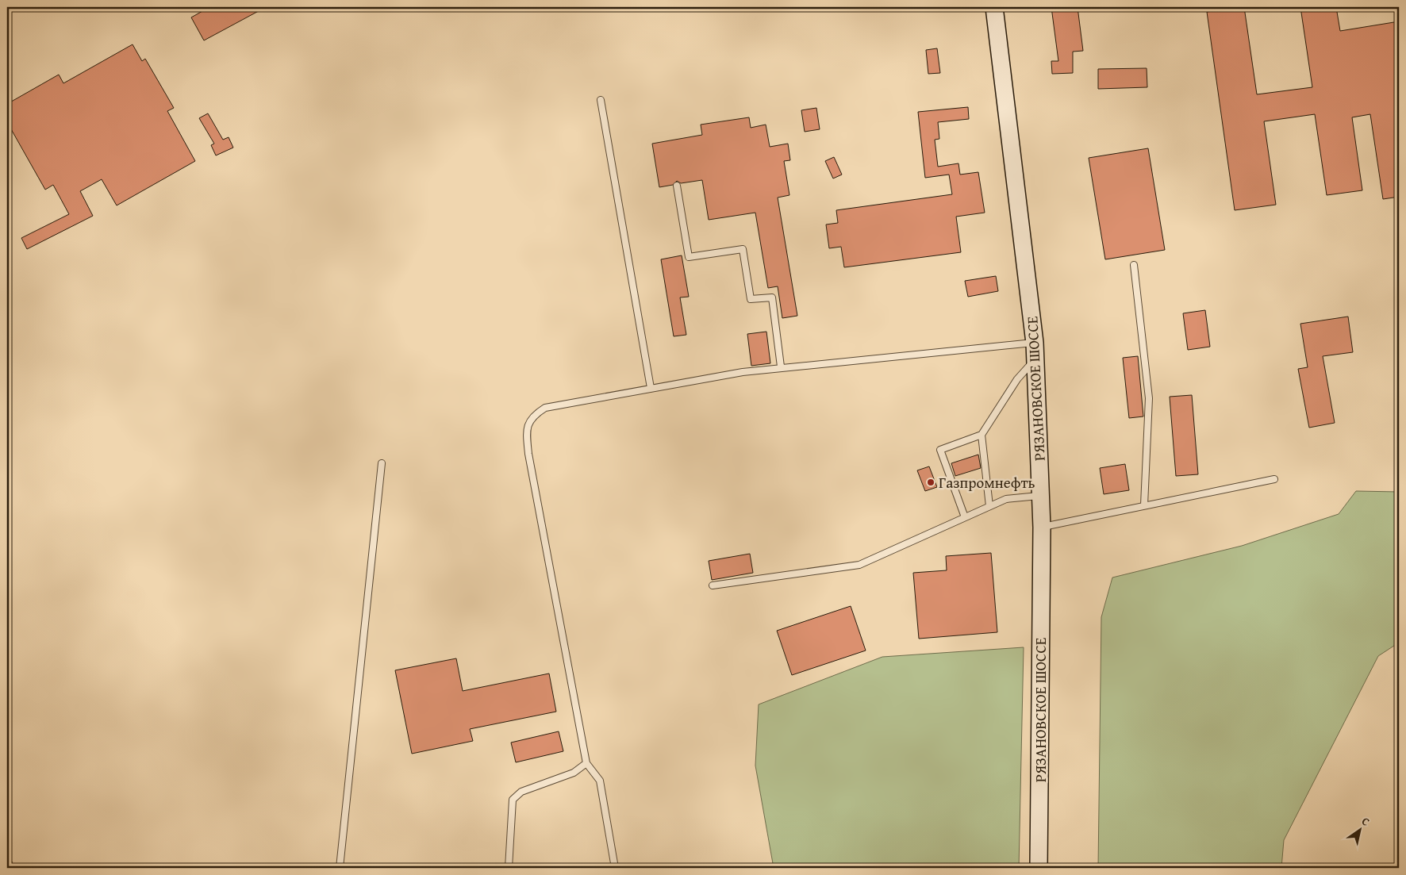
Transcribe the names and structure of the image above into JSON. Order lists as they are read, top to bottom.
{
  "streets": {
    "main road": ["РЯЗАНОВСКОЕ ШОССЕ"]
  },
  "places": ["Газпромнефть"],
  "north": "top right"
}
